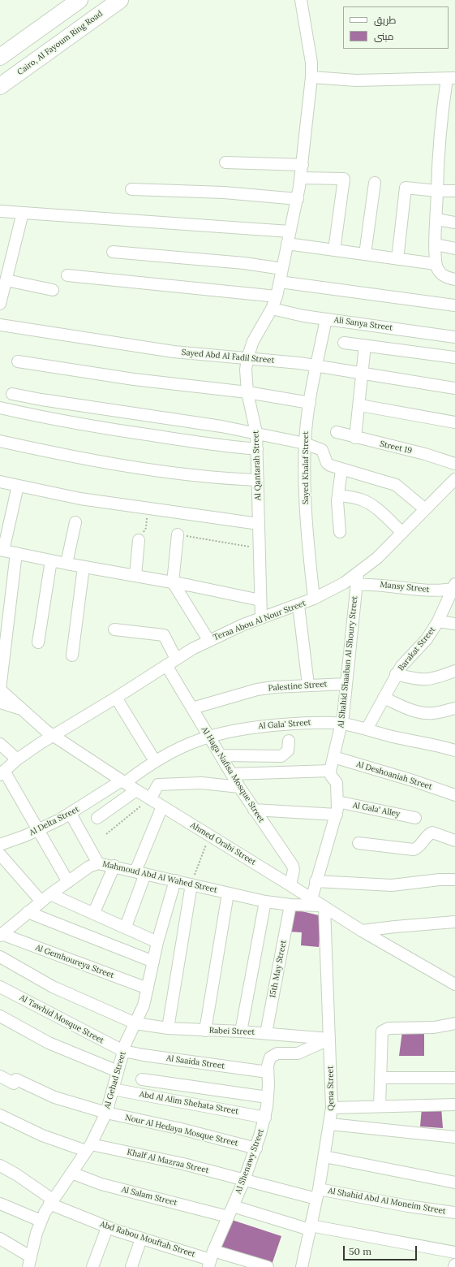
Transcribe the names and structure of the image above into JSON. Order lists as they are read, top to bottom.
{
  "streets": {
    "highway": ["Cairo, Al Fayoum Ring Road"],
    "street": [
      "Ali Sanya Street",
      "Sayed Abd Al Fadil Street",
      "Street 19",
      "Al Qantarah Street",
      "Sayed Khalaf Street",
      "Mansy Street",
      "Teraa Abou Al Nour Street",
      "Barakat Street",
      "Al Shahid Shaaban Al Shoury Street",
      "Palestine Street",
      "Al Gala' Street",
      "Al Haga Nafisa Mosque Street",
      "Al Deshoaniah Street",
      "Al Gala' Alley",
      "Al Delta Street",
      "Ahmed Orabi Street",
      "Mahmoud Abd Al Wahed Street",
      "Al Gemhoureya Street",
      "15th May Street",
      "Al Tawhid Mosque Street",
      "Rabei Street",
      "Al Saaida Street",
      "Al Gehad Street",
      "Qena Street",
      "Abd Al Alim Shehata Street",
      "Nour Al Hedaya Mosque Street",
      "Khalf Al Mazraa Street",
      "Al Shenawy Street",
      "Al Salam Street",
      "Al Shahid Abd Al Moneim Street",
      "Abd Rabou Mouftah Street"
    ]
  },
  "crossings": [
    ["Ali Sanya Street", "Al Qantarah Street"],
    ["Ali Sanya Street", "Sayed Khalaf Street"],
    ["Sayed Abd Al Fadil Street", "Al Qantarah Street"],
    ["Sayed Abd Al Fadil Street", "Sayed Khalaf Street"],
    ["Al Qantarah Street", "Teraa Abou Al Nour Street"],
    ["Sayed Khalaf Street", "Teraa Abou Al Nour Street"],
    ["Mansy Street", "Teraa Abou Al Nour Street"],
    ["Mansy Street", "Barakat Street"],
    ["Mansy Street", "Al Shahid Shaaban Al Shoury Street"],
    ["Teraa Abou Al Nour Street", "Al Shahid Shaaban Al Shoury Street"],
    ["Teraa Abou Al Nour Street", "Al Haga Nafisa Mosque Street"],
    ["Teraa Abou Al Nour Street", "Ahmed Orabi Street"],
    ["Barakat Street", "Al Gala' Street"],
    ["Al Shahid Shaaban Al Shoury Street", "Palestine Street"],
    ["Al Shahid Shaaban Al Shoury Street", "Al Gala' Street"],
    ["Al Shahid Shaaban Al Shoury Street", "Al Deshoaniah Street"],
    ["Palestine Street", "Al Haga Nafisa Mosque Street"],
    ["Al Gala' Street", "Al Haga Nafisa Mosque Street"],
    ["Al Gala' Street", "Al Delta Street"],
    ["Al Gala' Street", "Ahmed Orabi Street"],
    ["Al Haga Nafisa Mosque Street", "Ahmed Orabi Street"],
    ["Al Delta Street", "Ahmed Orabi Street"],
    ["Ahmed Orabi Street", "Mahmoud Abd Al Wahed Street"],
    ["Ahmed Orabi Street", "Qena Street"],
    ["Mahmoud Abd Al Wahed Street", "Al Gemhoureya Street"],
    ["Mahmoud Abd Al Wahed Street", "15th May Street"],
    ["Mahmoud Abd Al Wahed Street", "Al Gehad Street"],
    ["Mahmoud Abd Al Wahed Street", "Qena Street"],
    ["Al Gemhoureya Street", "Al Gehad Street"],
    ["15th May Street", "Rabei Street"],
    ["Al Tawhid Mosque Street", "Al Saaida Street"],
    ["Al Tawhid Mosque Street", "Al Gehad Street"],
    ["Rabei Street", "Al Gehad Street"],
    ["Rabei Street", "Qena Street"],
    ["Rabei Street", "Al Shenawy Street"],
    ["Al Saaida Street", "Al Gehad Street"],
    ["Al Saaida Street", "Al Shenawy Street"],
    ["Al Gehad Street", "Abd Al Alim Shehata Street"],
    ["Al Gehad Street", "Nour Al Hedaya Mosque Street"],
    ["Al Gehad Street", "Khalf Al Mazraa Street"],
    ["Al Gehad Street", "Al Salam Street"],
    ["Al Gehad Street", "Abd Rabou Mouftah Street"],
    ["Qena Street", "Khalf Al Mazraa Street"],
    ["Qena Street", "Al Shenawy Street"],
    ["Qena Street", "Al Shahid Abd Al Moneim Street"],
    ["Abd Al Alim Shehata Street", "Al Shenawy Street"],
    ["Nour Al Hedaya Mosque Street", "Al Shenawy Street"],
    ["Khalf Al Mazraa Street", "Al Shenawy Street"],
    ["Khalf Al Mazraa Street", "Al Shahid Abd Al Moneim Street"],
    ["Al Shenawy Street", "Al Salam Street"],
    ["Al Shenawy Street", "Abd Rabou Mouftah Street"]
  ],
  "legend": ["طريق", "مبنى"],
  "scale_bar": "50 m"
}
